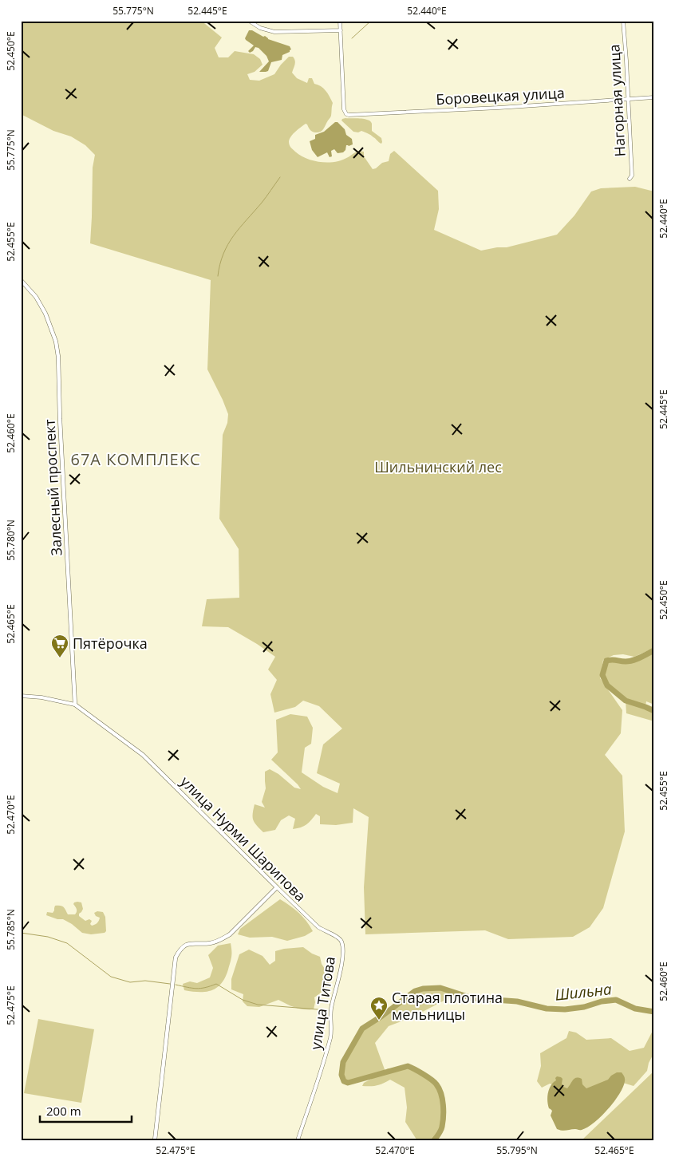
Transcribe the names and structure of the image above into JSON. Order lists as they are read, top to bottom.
{
  "streets": {
    "main road": ["Залесный проспект", "улица Нурми Шарипова"],
    "street": ["Боровецкая улица", "Нагорная улица", "улица Титова"]
  },
  "crossings": [
    ["Боровецкая улица", "Нагорная улица"],
    ["Залесный проспект", "улица Нурми Шарипова"],
    ["улица Нурми Шарипова", "улица Титова"]
  ],
  "districts": ["67А КОМПЛЕКС"],
  "water": ["Шильна"],
  "parks": ["Шильнинский лес"],
  "places": {
    "supermarket": ["Пятёрочка"],
    "place": ["Старая плотина мельницы"]
  },
  "scale_bar": "200 m",
  "coordinates": [
    "55.775°N",
    "52.445°E",
    "52.440°E",
    "52.450°E",
    "52.455°E",
    "52.460°E",
    "55.780°N",
    "52.465°E",
    "52.470°E",
    "55.785°N",
    "52.475°E",
    "55.795°N"
  ]
}
